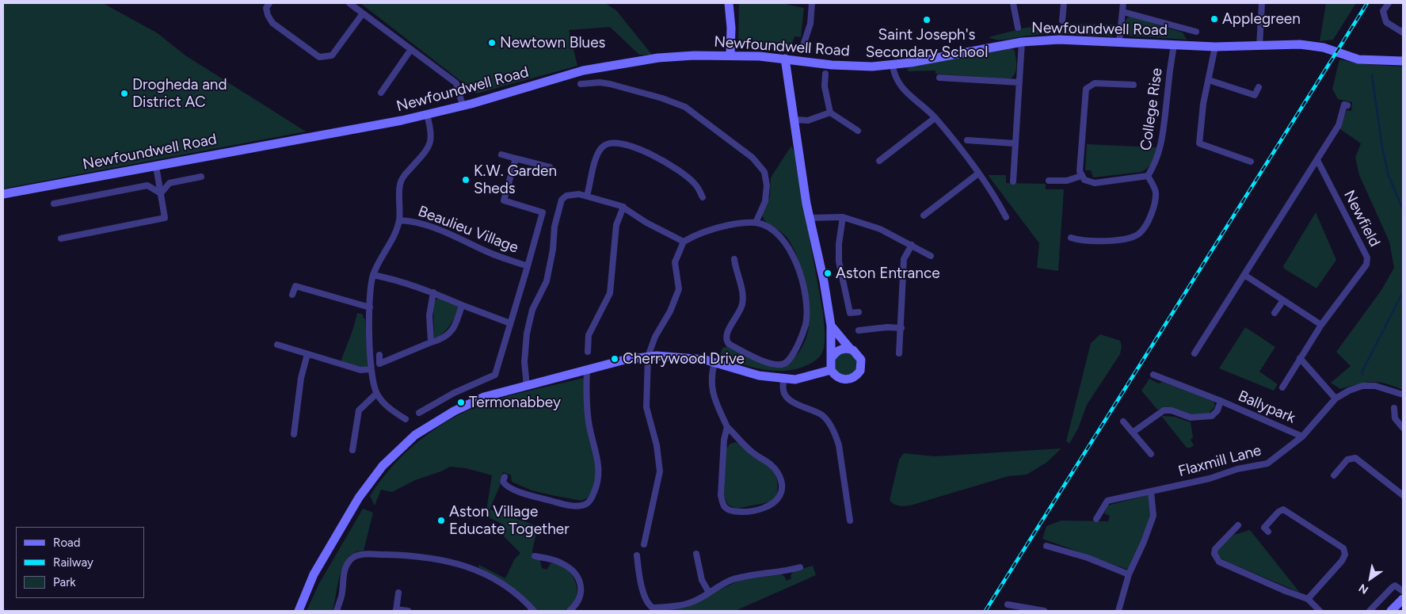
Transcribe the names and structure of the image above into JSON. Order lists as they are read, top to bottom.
{
  "streets": {
    "main road": ["Newfoundwell Road"],
    "street": [
      "College Rise",
      "Newfield",
      "Beaulieu Village",
      "Ballypark",
      "Flaxmill Lane"
    ]
  },
  "crossings": [
    ["Newfoundwell Road", "College Rise"],
    ["Newfoundwell Road", "Beaulieu Village"],
    ["Ballypark", "Flaxmill Lane"]
  ],
  "places": [
    "Applegreen",
    "Saint Joseph's Secondary School",
    "Newtown Blues",
    "Drogheda and District AC",
    "K.W. Garden Sheds",
    "Aston Entrance",
    "Cherrywood Drive",
    "Termonabbey",
    "Aston Village Educate Together"
  ],
  "legend": ["Road", "Railway", "Park"],
  "north": "bottom left"
}
